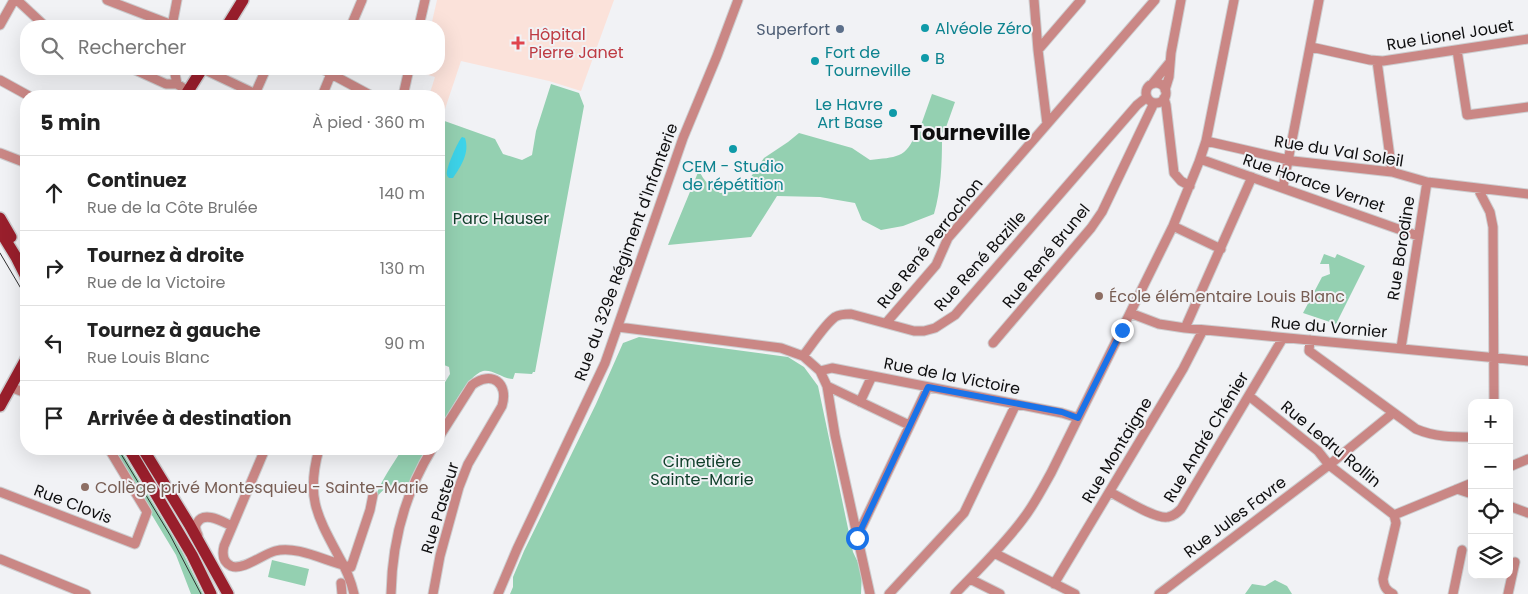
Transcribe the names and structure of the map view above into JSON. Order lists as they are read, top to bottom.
{
  "streets": {
    "street": [
      "Rue Lionel Jouet",
      "Rue du Val Soleil",
      "Rue Horace Vernet",
      "Rue René Perrochon",
      "Rue Borodine",
      "Rue du 329e Régiment d'Infanterie",
      "Rue René Brunel",
      "Rue René Bazille",
      "Rue du Vornier",
      "Rue de la Victoire",
      "Rue André Chénier",
      "Rue Ledru Rollin",
      "Rue Montaigne",
      "Rue Clovis",
      "Rue Pasteur",
      "Rue Jules Favre"
    ]
  },
  "crossings": [
    ["Rue du Val Soleil", "Rue Borodine"],
    ["Rue Horace Vernet", "Rue Borodine"],
    ["Rue René Perrochon", "Rue René Bazille"],
    ["Rue Borodine", "Rue du Vornier"],
    ["Rue René Brunel", "Rue René Bazille"],
    ["Rue du Vornier", "Rue André Chénier"],
    ["Rue du Vornier", "Rue Montaigne"],
    ["Rue André Chénier", "Rue Ledru Rollin"],
    ["Rue André Chénier", "Rue Montaigne"],
    ["Rue Ledru Rollin", "Rue Jules Favre"]
  ],
  "districts": ["Tourneville"],
  "parks": ["Parc Hauser", "Cimetière Sainte-Marie"],
  "places": {
    "other": [
      "Alvéole Zéro",
      "Superfort",
      "B",
      "Fort de Tourneville",
      "Le Havre Art Base",
      "CEM - Studio de répétition",
      "École élémentaire Louis Blanc",
      "Collège privé Montesquieu - Sainte-Marie"
    ],
    "health": ["Hôpital Pierre Janet"]
  },
  "page": {
    "search": "Rechercher",
    "heading": ["5 min", "À pied · 360 m"],
    "list": [
      ["Continuez", "Rue de la Côte Brulée", "140 m"],
      ["Tournez à droite", "Rue de la Victoire", "130 m"],
      ["Tournez à gauche", "Rue Louis Blanc", "90 m"],
      "Arrivée à destination"
    ],
    "map_buttons": ["+", "−"]
  }
}
